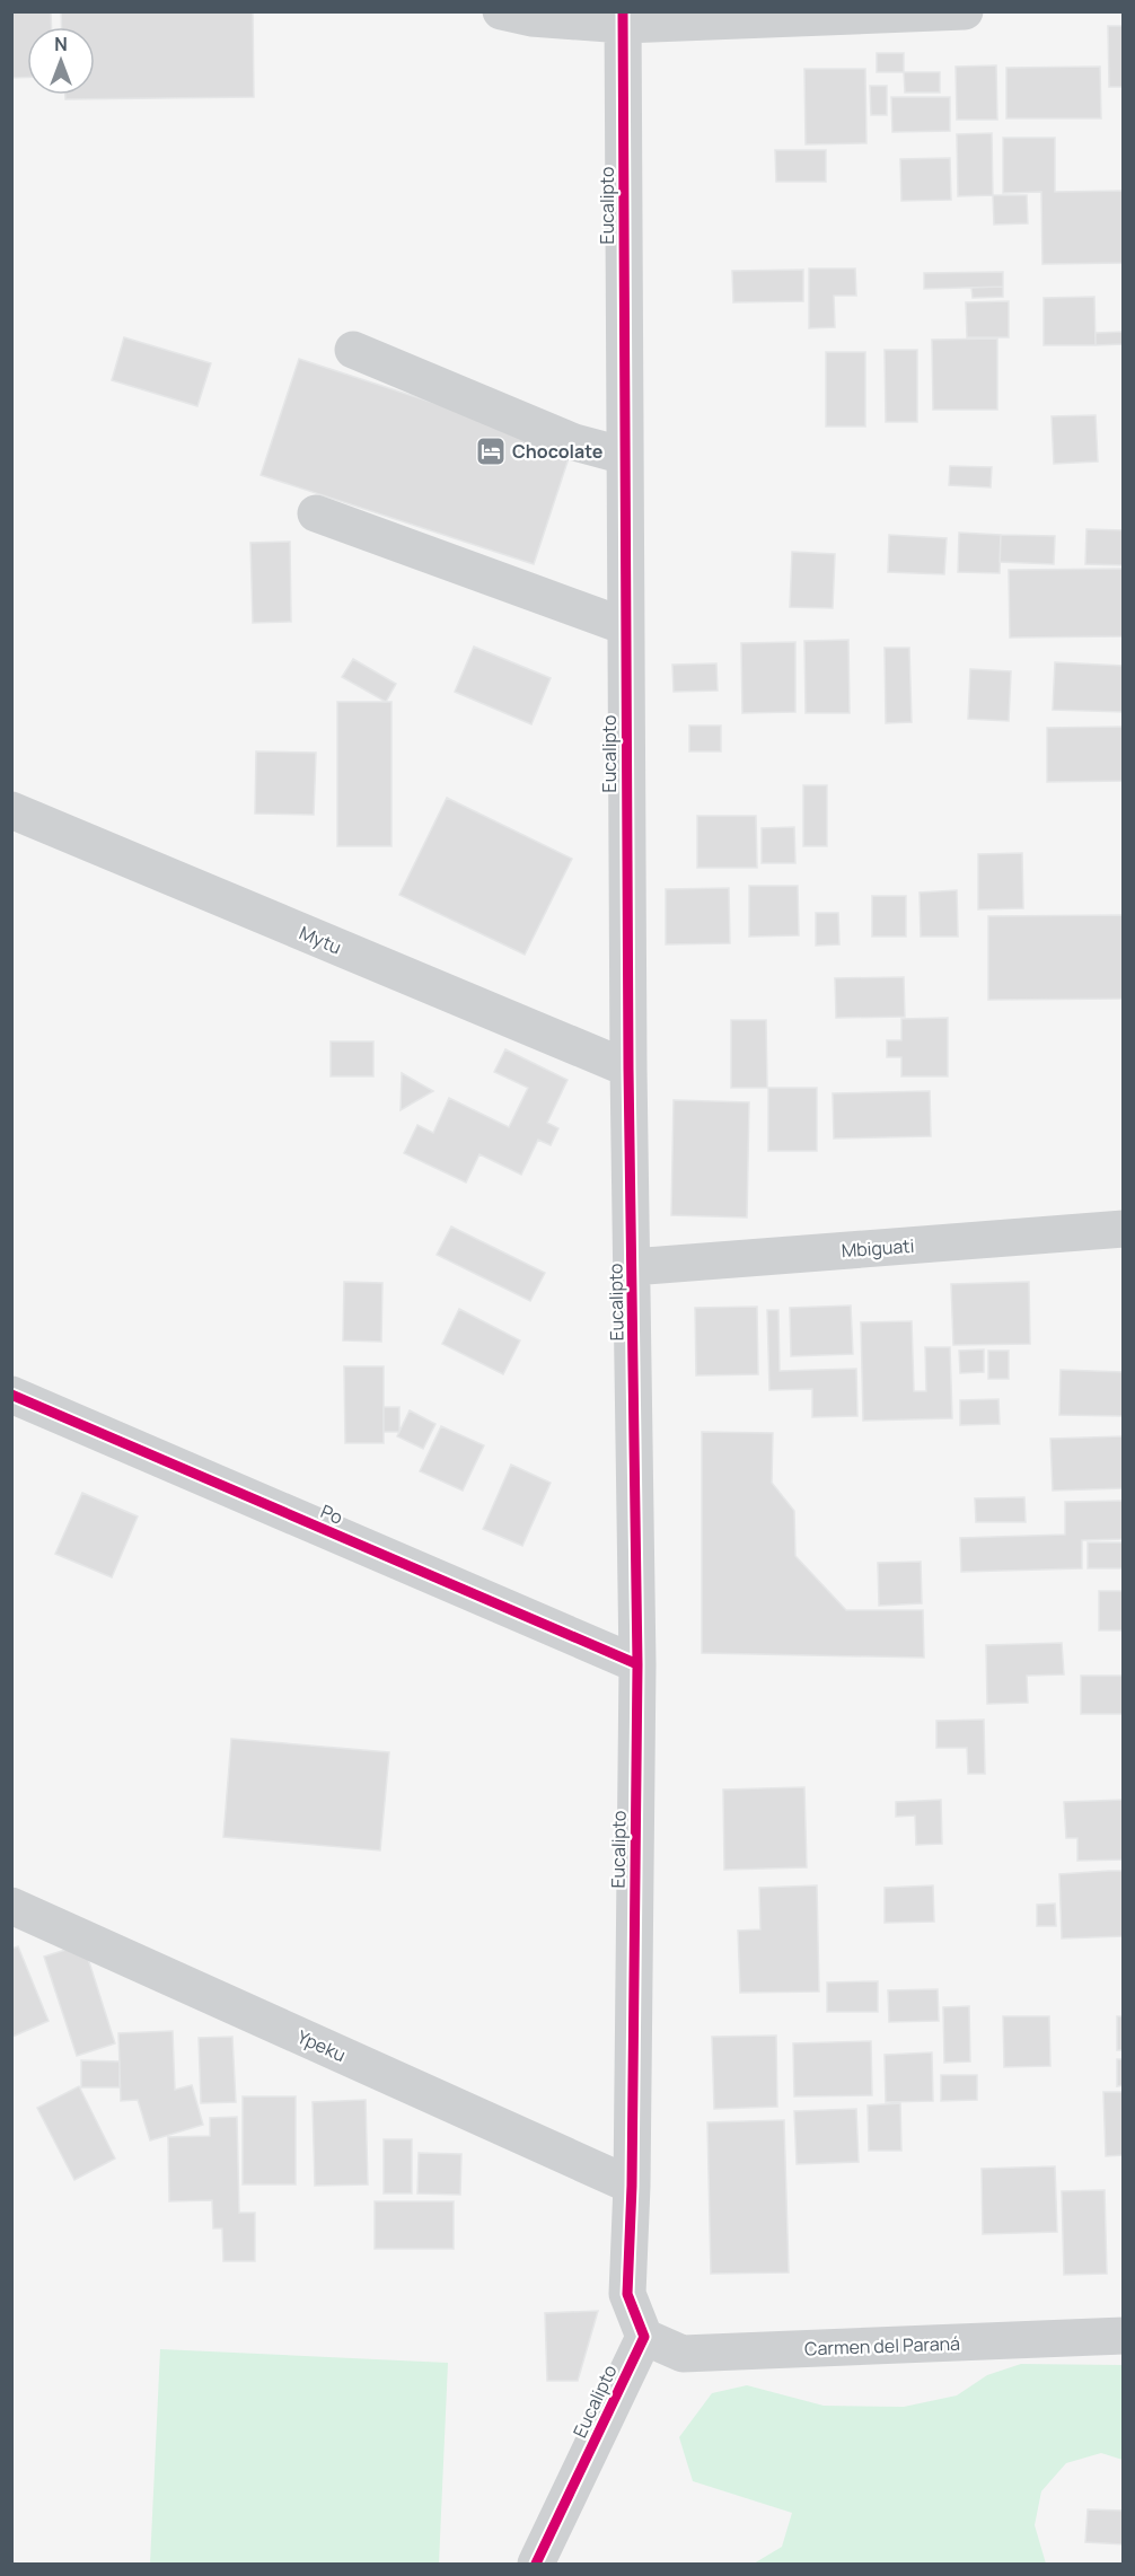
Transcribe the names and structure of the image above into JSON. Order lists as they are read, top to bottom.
{
  "streets": {
    "street": [
      "Eucalipto",
      "Mytu",
      "Mbiguati",
      "Po",
      "Ypeku",
      "Carmen del Paraná"
    ]
  },
  "crossings": [
    ["Eucalipto", "Mytu"],
    ["Eucalipto", "Mbiguati"],
    ["Eucalipto", "Po"],
    ["Eucalipto", "Ypeku"],
    ["Eucalipto", "Carmen del Paraná"]
  ],
  "places": {
    "hotel": ["Chocolate"]
  },
  "north": "top"
}
